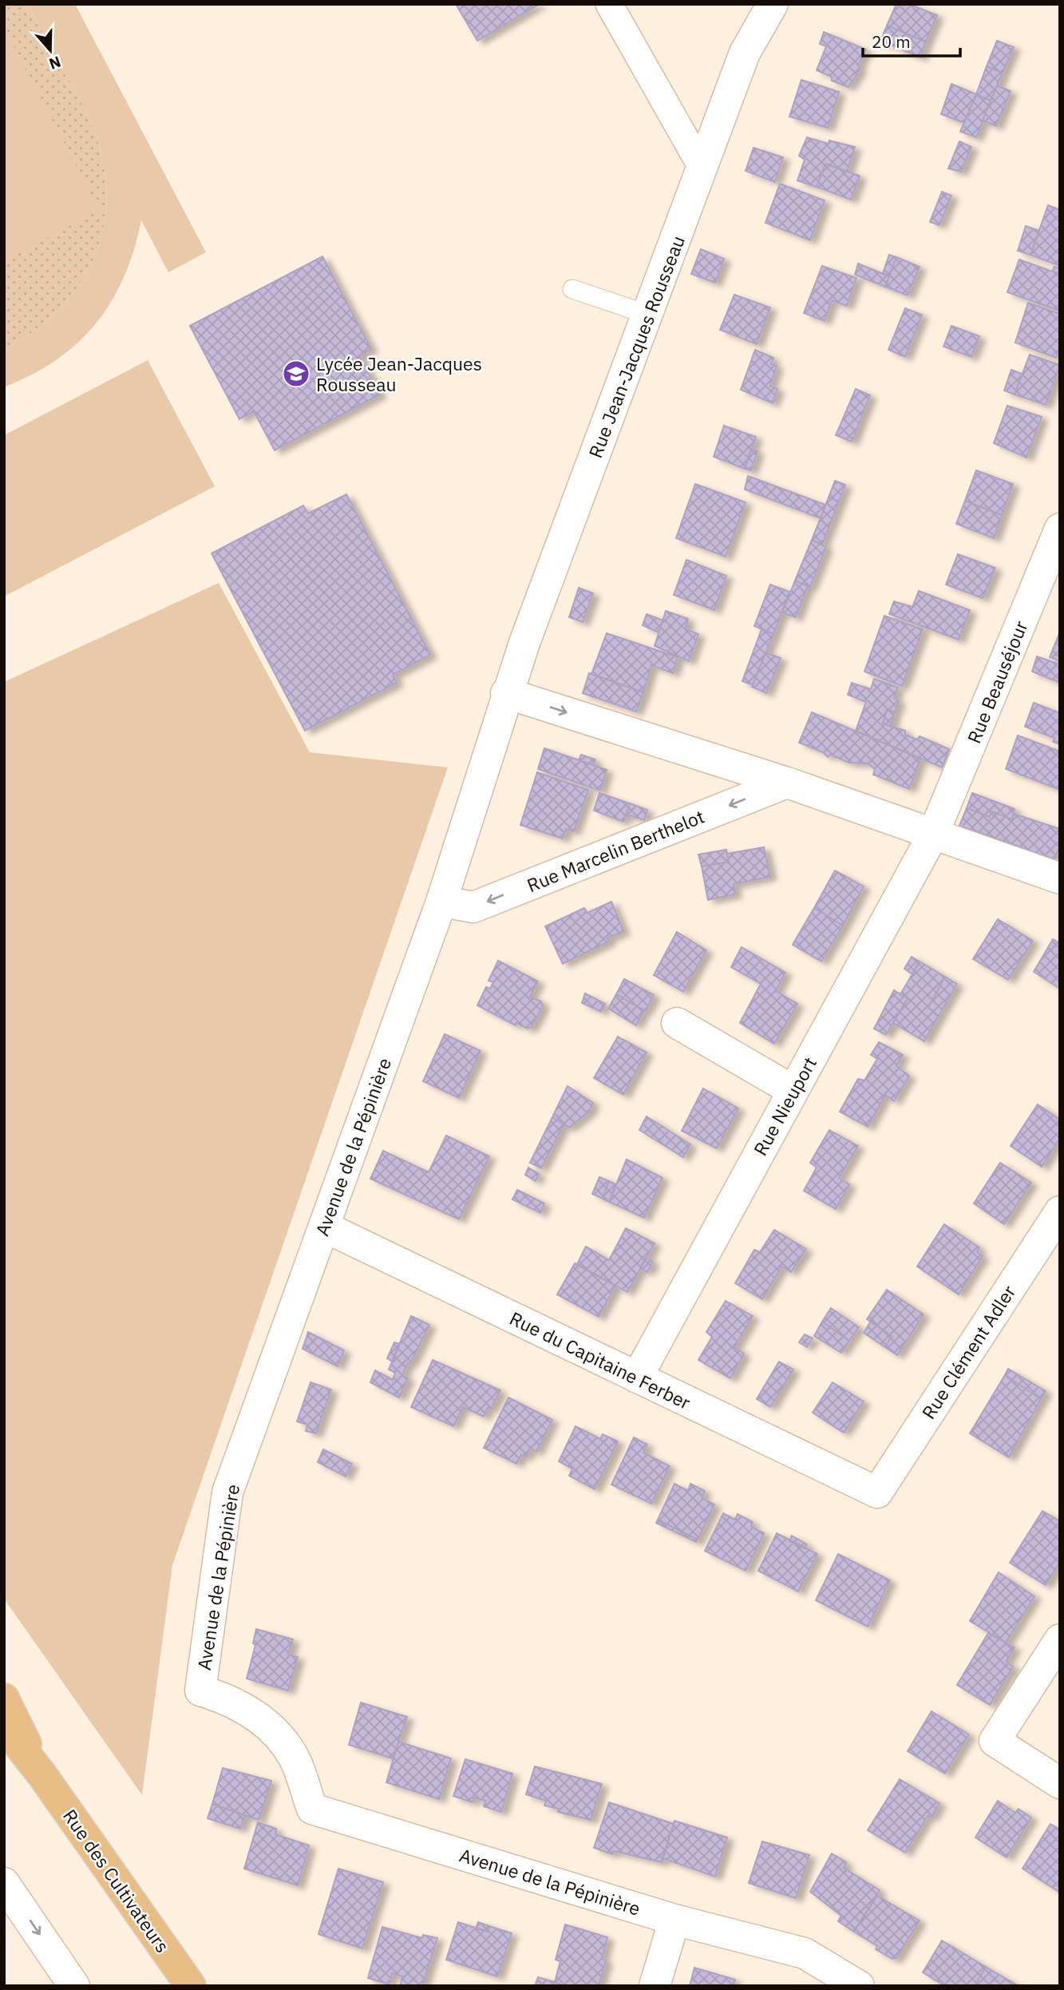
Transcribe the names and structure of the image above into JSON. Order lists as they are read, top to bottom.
{
  "streets": {
    "main road": ["Rue des Cultivateurs"],
    "street": [
      "Rue Jean-Jacques Rousseau",
      "Rue Beauséjour",
      "Rue Marcelin Berthelot",
      "Rue Nieuport",
      "Avenue de la Pépinière",
      "Rue Clément Adler",
      "Rue du Capitaine Ferber"
    ]
  },
  "crossings": [
    ["Rue Jean-Jacques Rousseau", "Avenue de la Pépinière"],
    ["Rue Beauséjour", "Rue Nieuport"],
    ["Rue Marcelin Berthelot", "Avenue de la Pépinière"],
    ["Rue Nieuport", "Rue du Capitaine Ferber"],
    ["Avenue de la Pépinière", "Rue du Capitaine Ferber"],
    ["Rue Clément Adler", "Rue du Capitaine Ferber"]
  ],
  "one_way": ["Rue Marcelin Berthelot"],
  "places": {
    "school or university": ["Lycée Jean-Jacques Rousseau"]
  },
  "scale_bar": "20 m",
  "north": "bottom"
}
